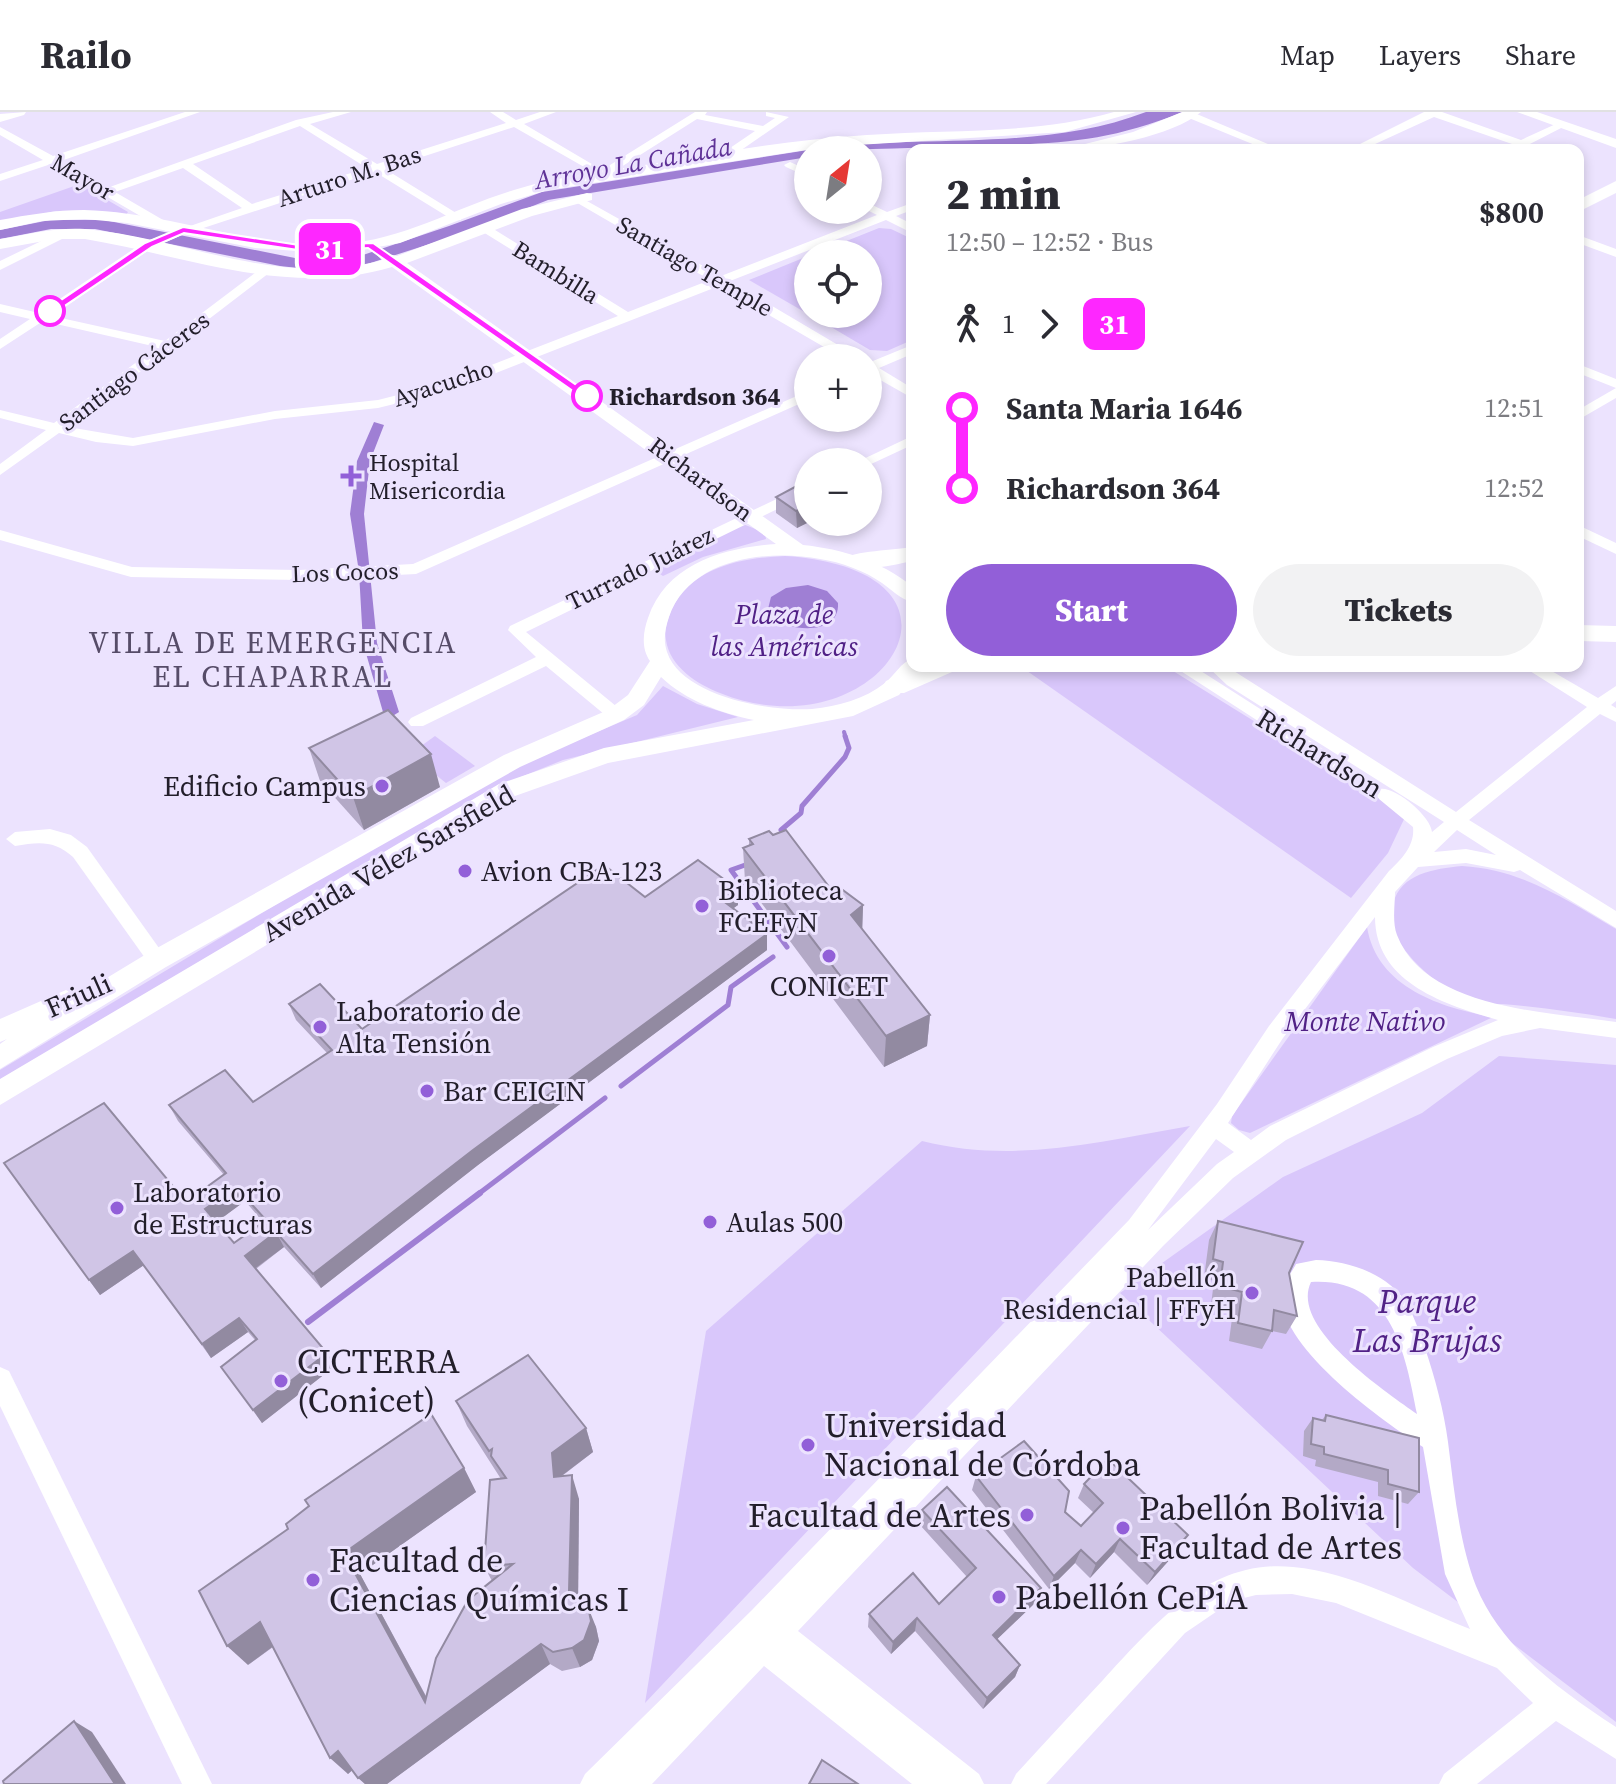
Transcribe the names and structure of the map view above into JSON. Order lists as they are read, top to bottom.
{
  "streets": {
    "main road": ["Richardson", "Avenida Vélez Sarsfield", "Friuli"],
    "street": [
      "Arturo M. Bas",
      "Mayor",
      "Santiago Temple",
      "Bambilla",
      "Santiago Cáceres",
      "Ayacucho",
      "Turrado Juárez",
      "Los Cocos"
    ]
  },
  "crossings": [
    ["Arturo M. Bas", "Mayor"],
    ["Santiago Temple", "Ayacucho"],
    ["Bambilla", "Ayacucho"],
    ["Santiago Cáceres", "Ayacucho"],
    ["Ayacucho", "Richardson"],
    ["Richardson", "Turrado Juárez"],
    ["Richardson", "Los Cocos"],
    ["Avenida Vélez Sarsfield", "Friuli"]
  ],
  "districts": ["VILLA DE EMERGENCIA EL CHAPARRAL"],
  "water": ["Arroyo La Cañada"],
  "parks": ["Plaza de las Américas", "Monte Nativo", "Parque Las Brujas"],
  "places": {
    "other": [
      "Richardson 364",
      "Edificio Campus",
      "Avion CBA-123",
      "Biblioteca FCEFyN",
      "CONICET",
      "Laboratorio de Alta Tensión",
      "Bar CEICIN",
      "Laboratorio de Estructuras",
      "Aulas 500",
      "Pabellón Residencial | FFyH",
      "CICTERRA (Conicet)",
      "Universidad Nacional de Córdoba",
      "Facultad de Artes",
      "Pabellón Bolivia | Facultad de Artes",
      "Facultad de Ciencias Químicas I",
      "Pabellón CePiA"
    ],
    "health": ["Hospital Misericordia"]
  },
  "lines": ["bus line 31"],
  "north": "top right",
  "page": {
    "header": "Railo",
    "nav": ["Map", "Layers", "Share"],
    "on_map": "31",
    "map_buttons": ["+", "−"],
    "heading": ["2 min", "12:50 – 12:52 · Bus", "$800"],
    "legs": ["1", "31"],
    "list": [
      {
        "name": "Santa Maria 1646",
        "value": "12:51"
      },
      {
        "name": "Richardson 364",
        "value": "12:52"
      }
    ],
    "buttons": ["Start", "Tickets"]
  }
}
